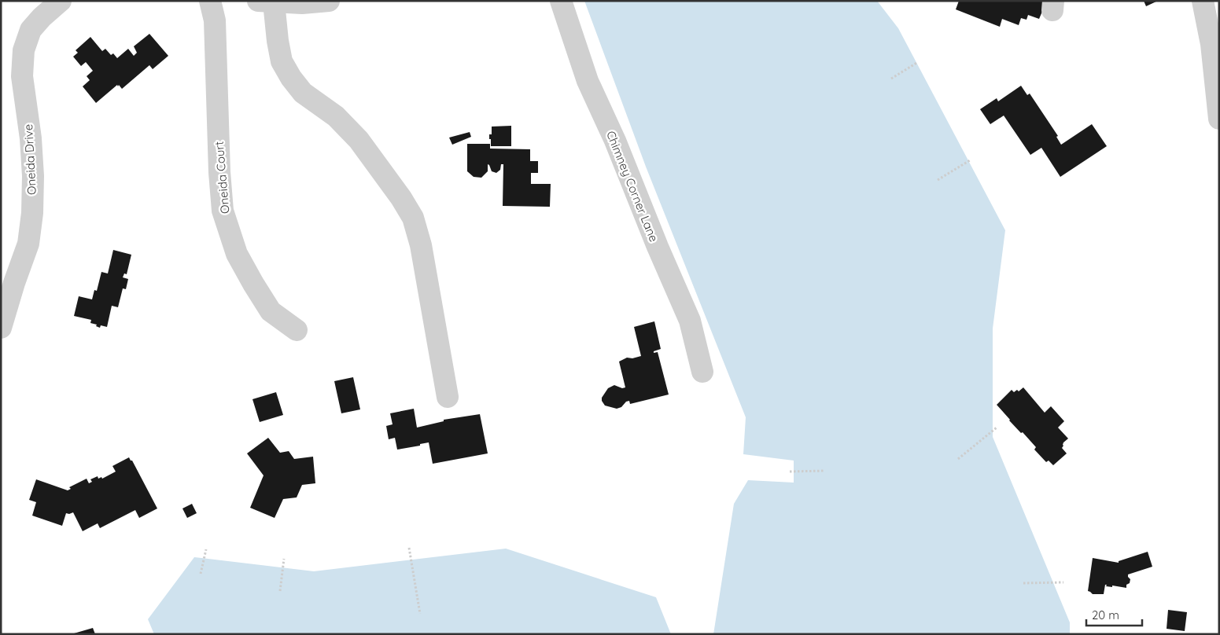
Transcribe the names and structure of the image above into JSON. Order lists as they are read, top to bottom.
{
  "streets": {
    "street": ["Oneida Drive", "Oneida Court", "Chimney Corner Lane"]
  },
  "scale_bar": "20 m"
}
